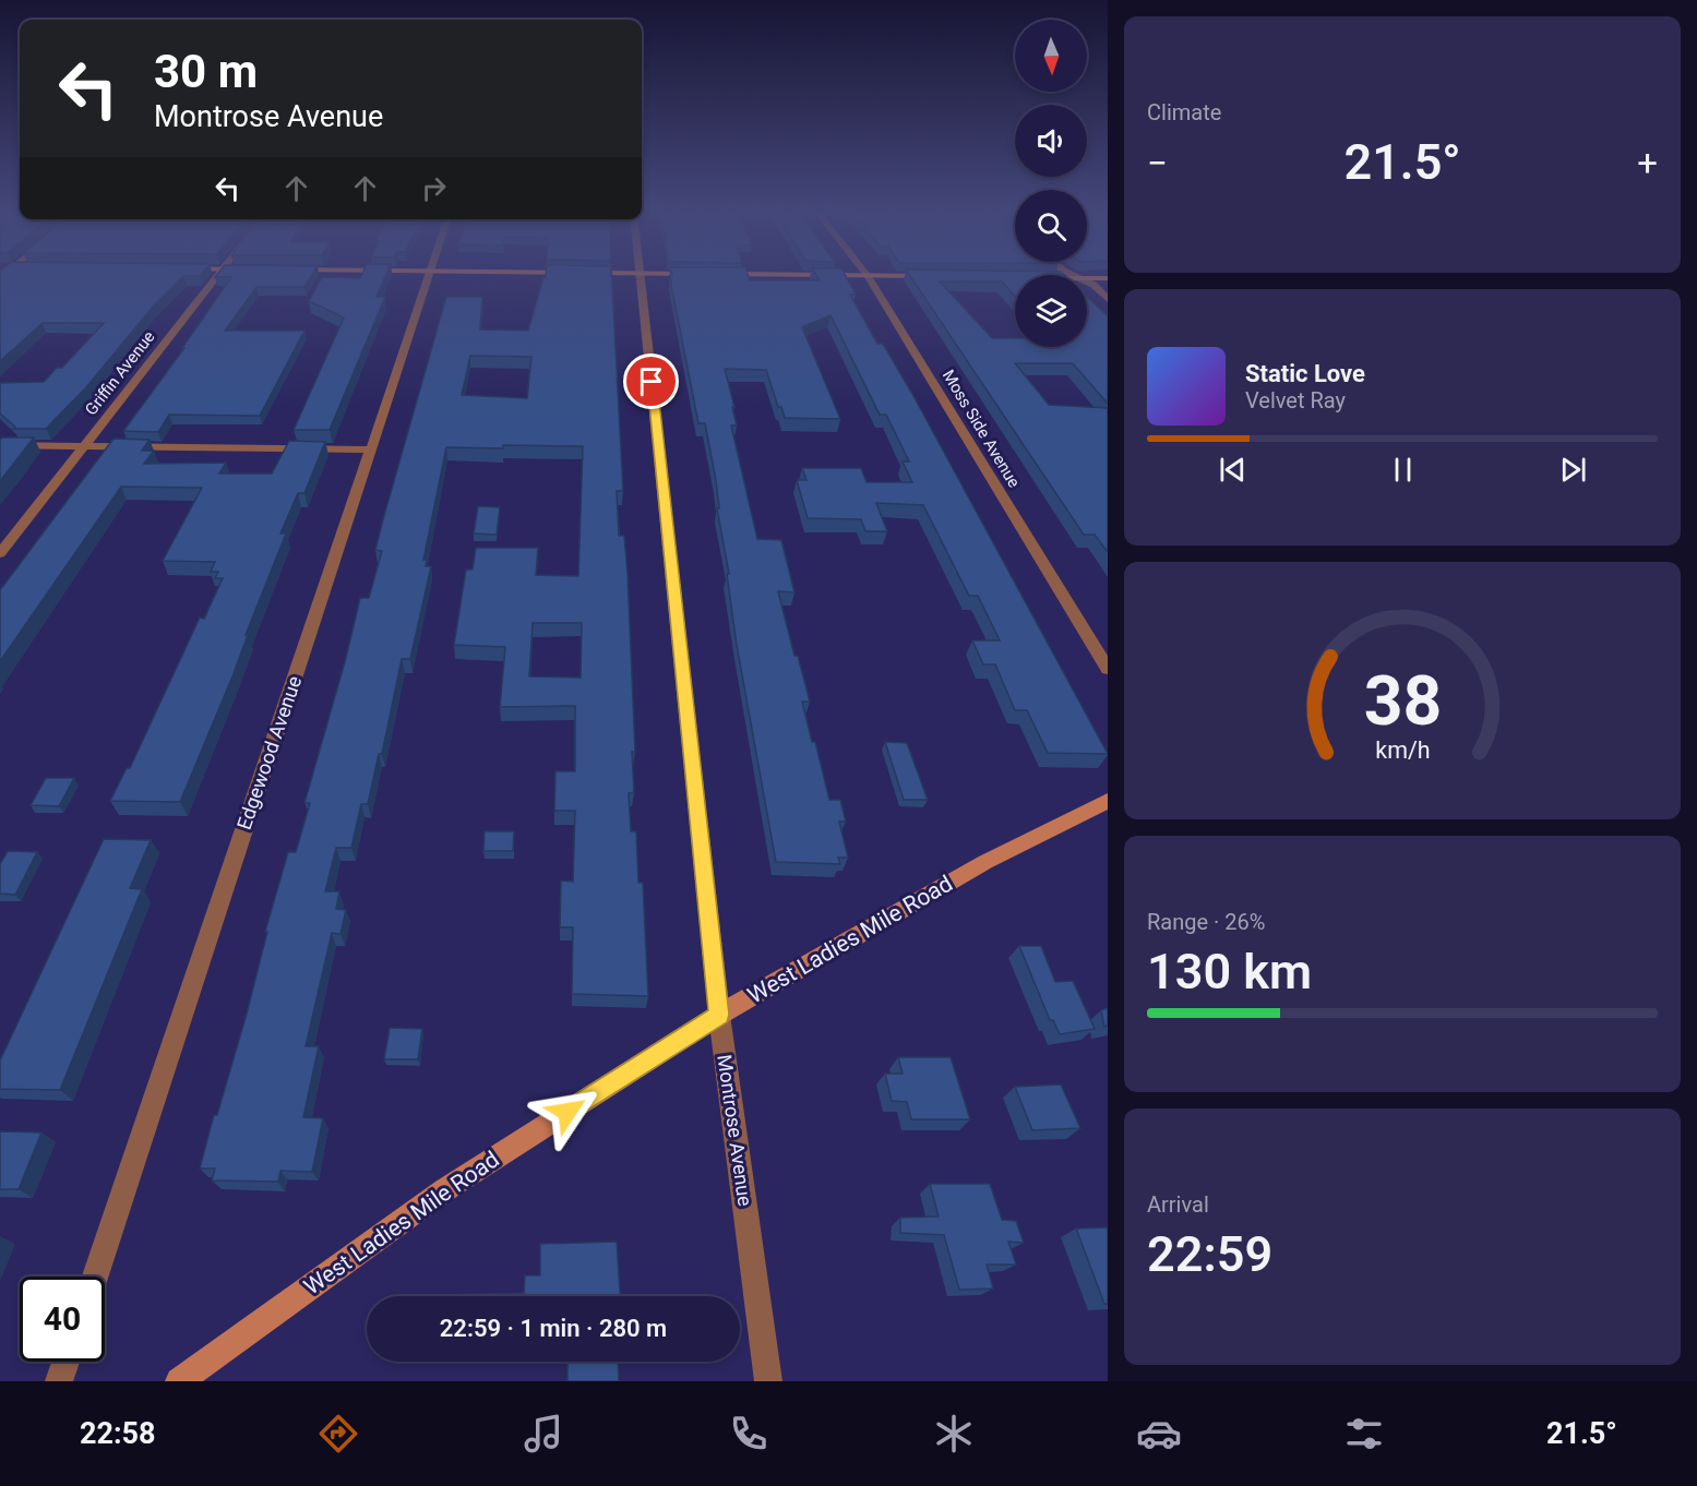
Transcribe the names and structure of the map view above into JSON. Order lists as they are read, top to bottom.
{
  "streets": {
    "main road": ["West Ladies Mile Road"],
    "street": [
      "Griffin Avenue",
      "Moss Side Avenue",
      "Edgewood Avenue",
      "Montrose Avenue"
    ]
  },
  "crossings": [
    ["West Ladies Mile Road", "Montrose Avenue"]
  ],
  "north": "bottom",
  "page": {
    "tile": [
      "Climate",
      ["Range · 26%", "130 km"],
      ["Arrival", "22:59"]
    ],
    "turn": ["30 m", "Montrose Avenue"],
    "heat": ["−", "21.5°", "+"],
    "song": ["Static Love", "Velvet Ray"],
    "limit": "40",
    "trip": "22:59 · 1 min · 280 m",
    "tabs": ["22:58", "21.5°"],
    "gauge": ["38", "km/h"]
  }
}
